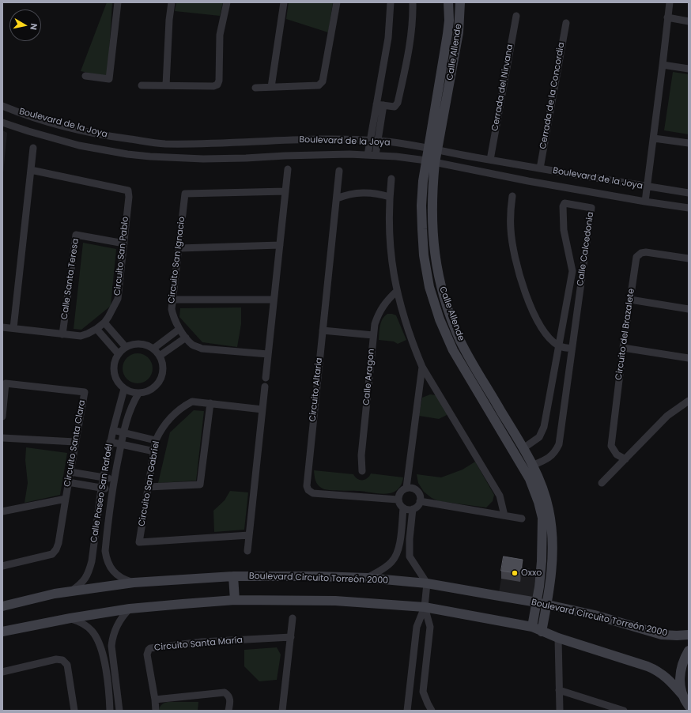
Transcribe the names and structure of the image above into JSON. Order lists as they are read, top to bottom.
{
  "streets": {
    "main road": ["Calle Allende", "Boulevard Circuito Torreón 2000"],
    "street": [
      "Cerrada del Nirvana",
      "Cerrada de la Concordia",
      "Boulevard de la Joya",
      "Calle Calcedonia",
      "Circuito San Pablo",
      "Circuito San Ignacio",
      "Calle Santa Teresa",
      "Circuito del Brazalete",
      "Calle Aragon",
      "Circuito Altaria",
      "Circuito Santa Clara",
      "Circuito San Gabriel",
      "Calle Paseo San Rafaél",
      "Circuito Santa María"
    ]
  },
  "crossings": [
    ["Calle Allende", "Boulevard de la Joya"],
    ["Calle Allende", "Calle Calcedonia"],
    ["Calle Allende", "Boulevard Circuito Torreón 2000"],
    ["Cerrada del Nirvana", "Boulevard de la Joya"],
    ["Cerrada de la Concordia", "Boulevard de la Joya"],
    ["Circuito San Pablo", "Calle Santa Teresa"],
    ["Calle Paseo San Rafaél", "Boulevard Circuito Torreón 2000"]
  ],
  "places": ["Oxxo"],
  "north": "right"
}
